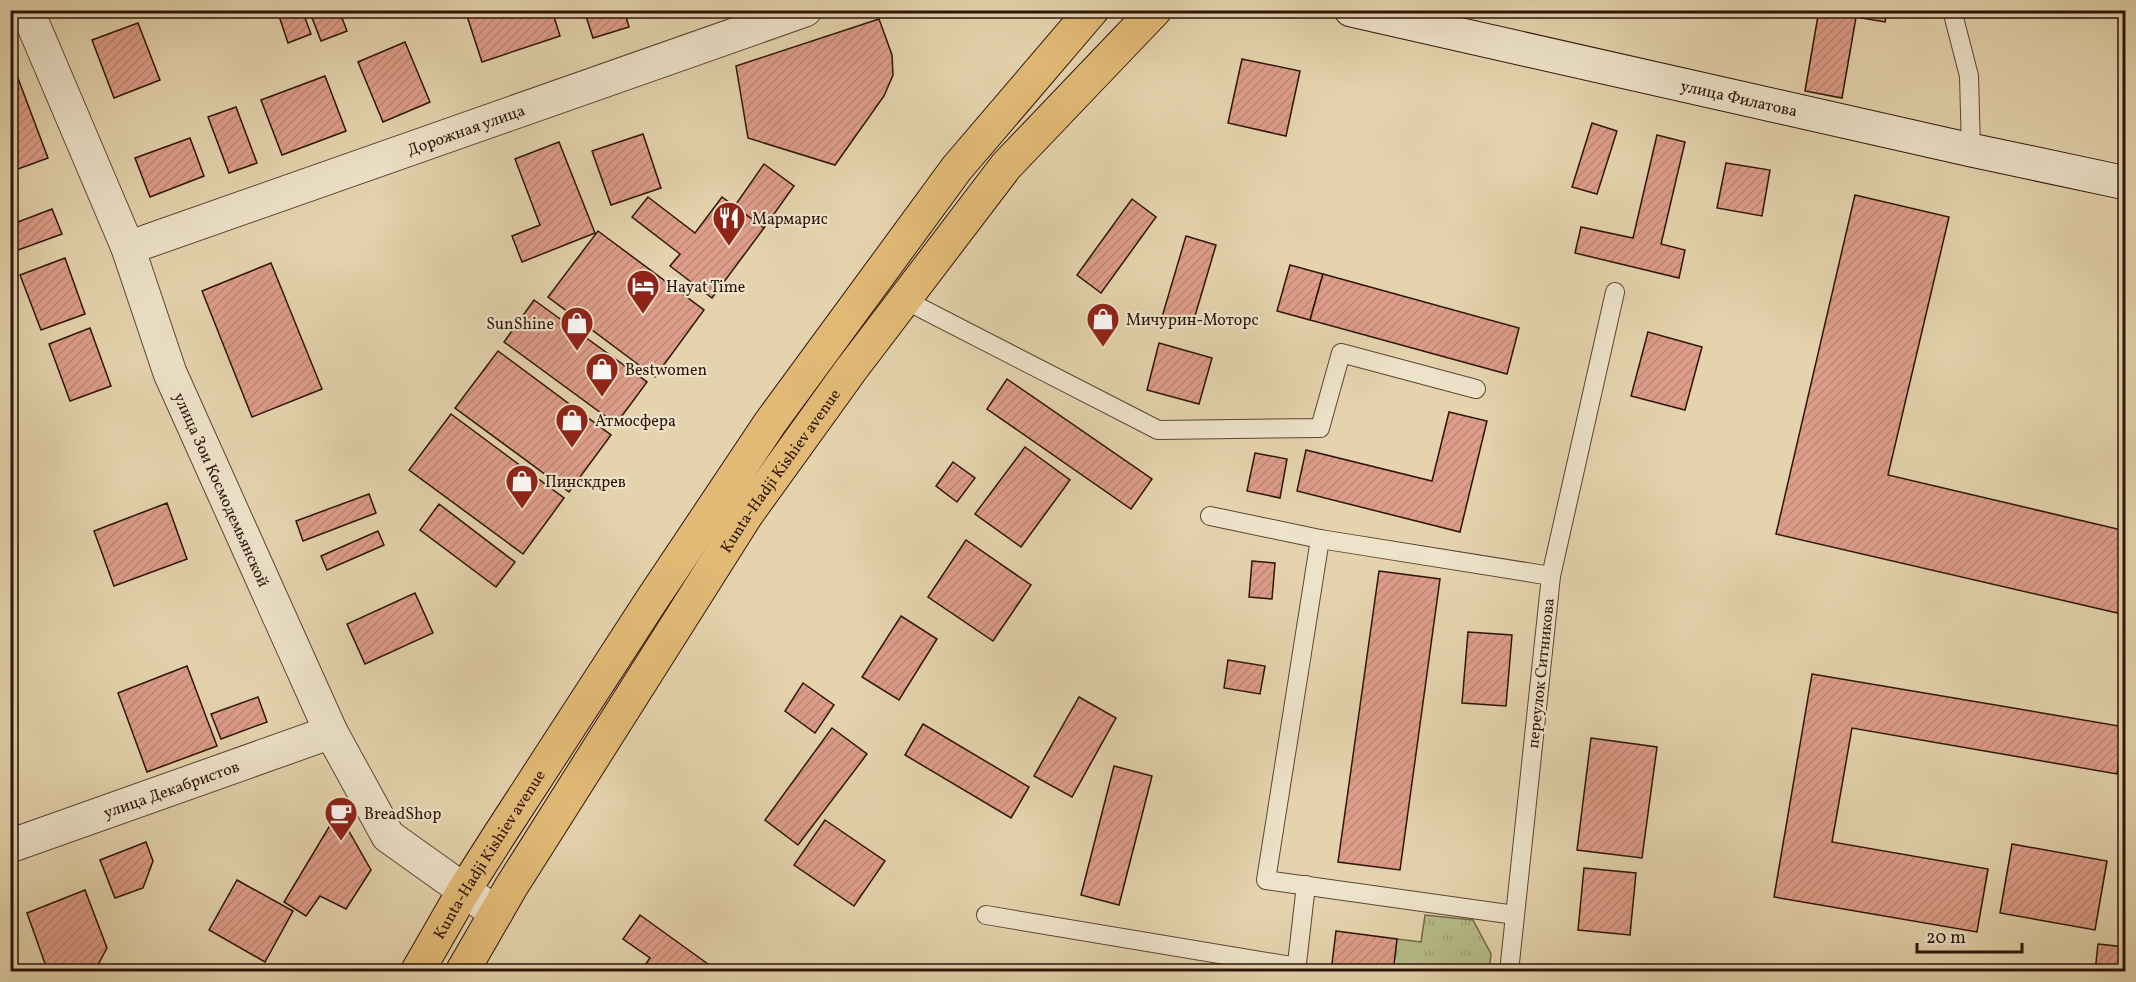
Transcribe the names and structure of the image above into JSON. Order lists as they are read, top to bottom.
{
  "streets": {
    "main road": ["Kunta-Hadji Kishiev avenue"],
    "street": [
      "улица Филатова",
      "Дорожная улица",
      "улица Зои Космодемьянской",
      "улица Декабристов"
    ],
    "lane": ["переулок Ситникова"]
  },
  "crossings": [
    ["Дорожная улица", "улица Зои Космодемьянской"],
    ["Kunta-Hadji Kishiev avenue", "улица Зои Космодемьянской"],
    ["улица Зои Космодемьянской", "улица Декабристов"]
  ],
  "places": {
    "restaurant": ["Мармарис"],
    "hotel": ["Hayat Time"],
    "shop": [
      "Мичурин-Моторс",
      "SunShine",
      "Bestwomen",
      "Атмосфера",
      "Пинскдрев"
    ],
    "cafe": ["BreadShop"]
  },
  "scale_bar": "20 m"
}
